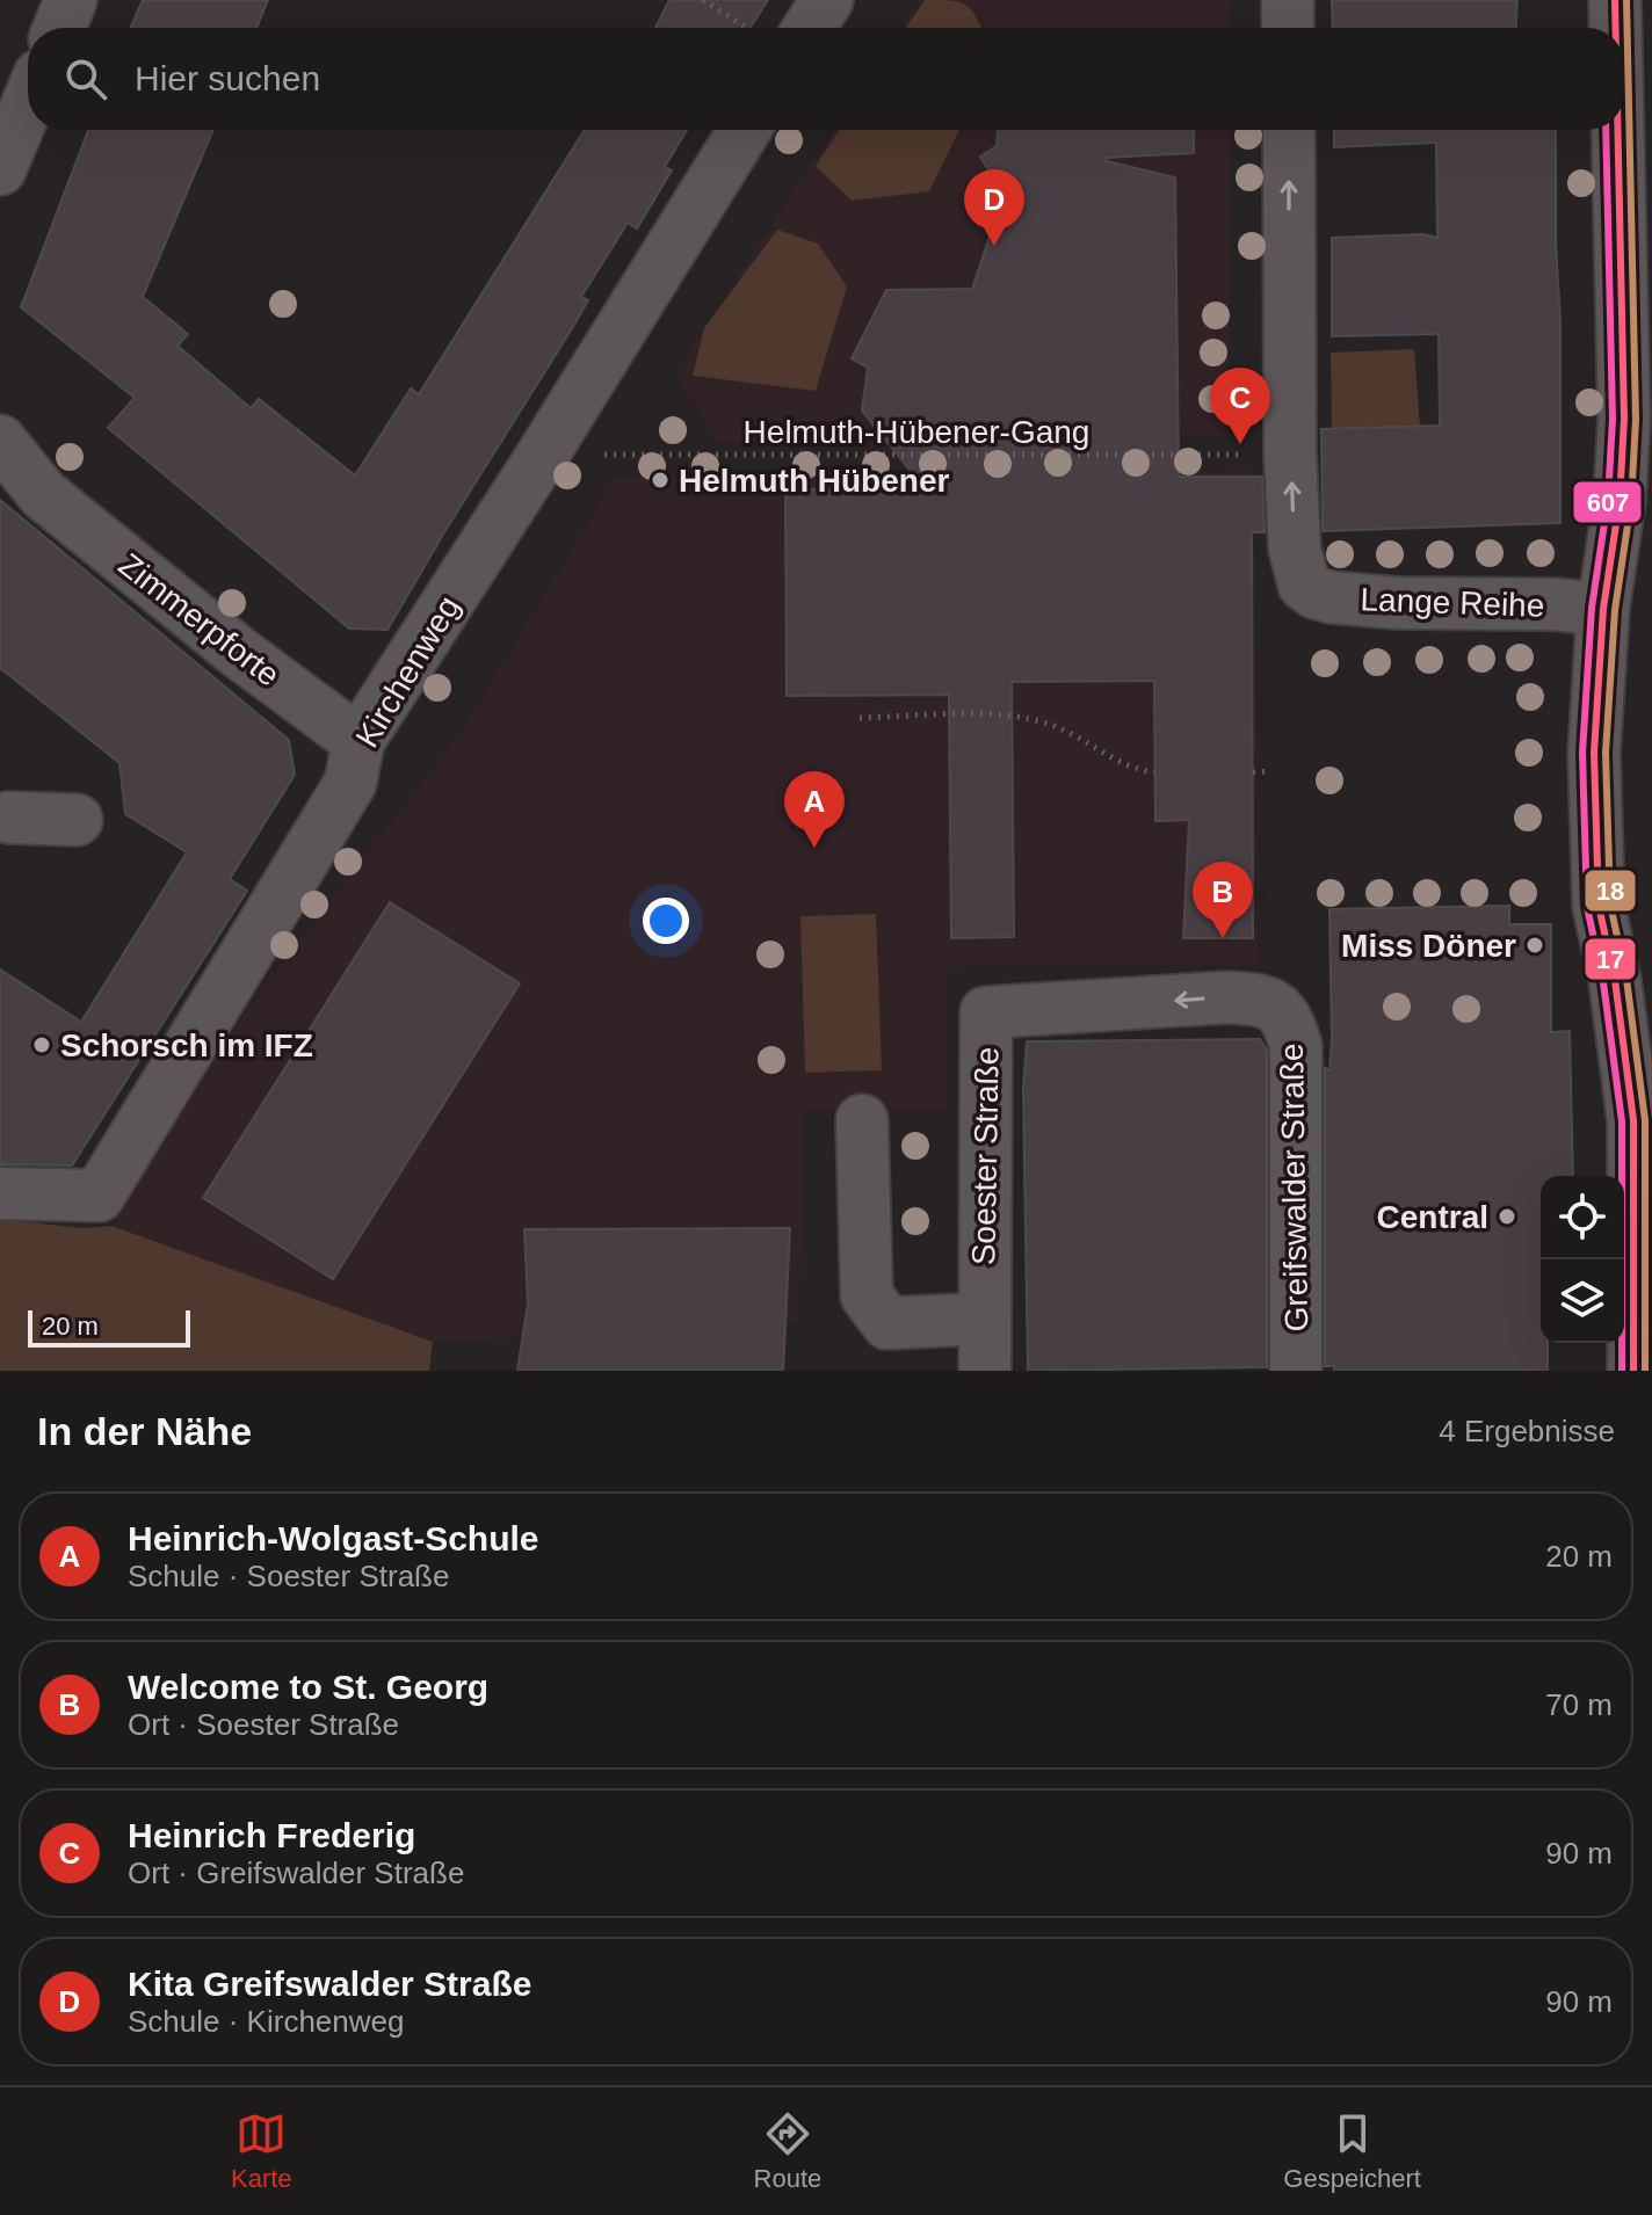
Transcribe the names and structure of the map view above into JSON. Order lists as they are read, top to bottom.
{
  "streets": {
    "street": [
      "Lange Reihe",
      "Zimmerpforte",
      "Kirchenweg",
      "Soester Straße",
      "Greifswalder Straße"
    ],
    "path": ["Helmuth-Hübener-Gang"]
  },
  "crossings": [
    ["Helmuth-Hübener-Gang", "Lange Reihe"],
    ["Helmuth-Hübener-Gang", "Kirchenweg"],
    ["Zimmerpforte", "Kirchenweg"],
    ["Soester Straße", "Greifswalder Straße"]
  ],
  "one_way": ["Lange Reihe"],
  "places": [
    "Helmuth Hübener",
    "Miss Döner",
    "Schorsch im IFZ",
    "Central"
  ],
  "lines": ["transit line 17", "transit line 18", "transit line 607"],
  "scale_bar": "20 m",
  "page": {
    "search": "Hier suchen",
    "pins": [
      "D",
      "C",
      "A",
      "B"
    ],
    "scale": "20 m",
    "heading": ["In der Nähe", "4 Ergebnisse"],
    "list": [
      {
        "mark": "A",
        "name": "Heinrich-Wolgast-Schule",
        "note": "Schule · Soester Straße",
        "value": "20 m"
      },
      {
        "mark": "B",
        "name": "Welcome to St. Georg",
        "note": "Ort · Soester Straße",
        "value": "70 m"
      },
      {
        "mark": "C",
        "name": "Heinrich Frederig",
        "note": "Ort · Greifswalder Straße",
        "value": "90 m"
      },
      {
        "mark": "D",
        "name": "Kita Greifswalder Straße",
        "note": "Schule · Kirchenweg",
        "value": "90 m"
      }
    ],
    "nav": ["Karte", "Route", "Gespeichert"]
  }
}
